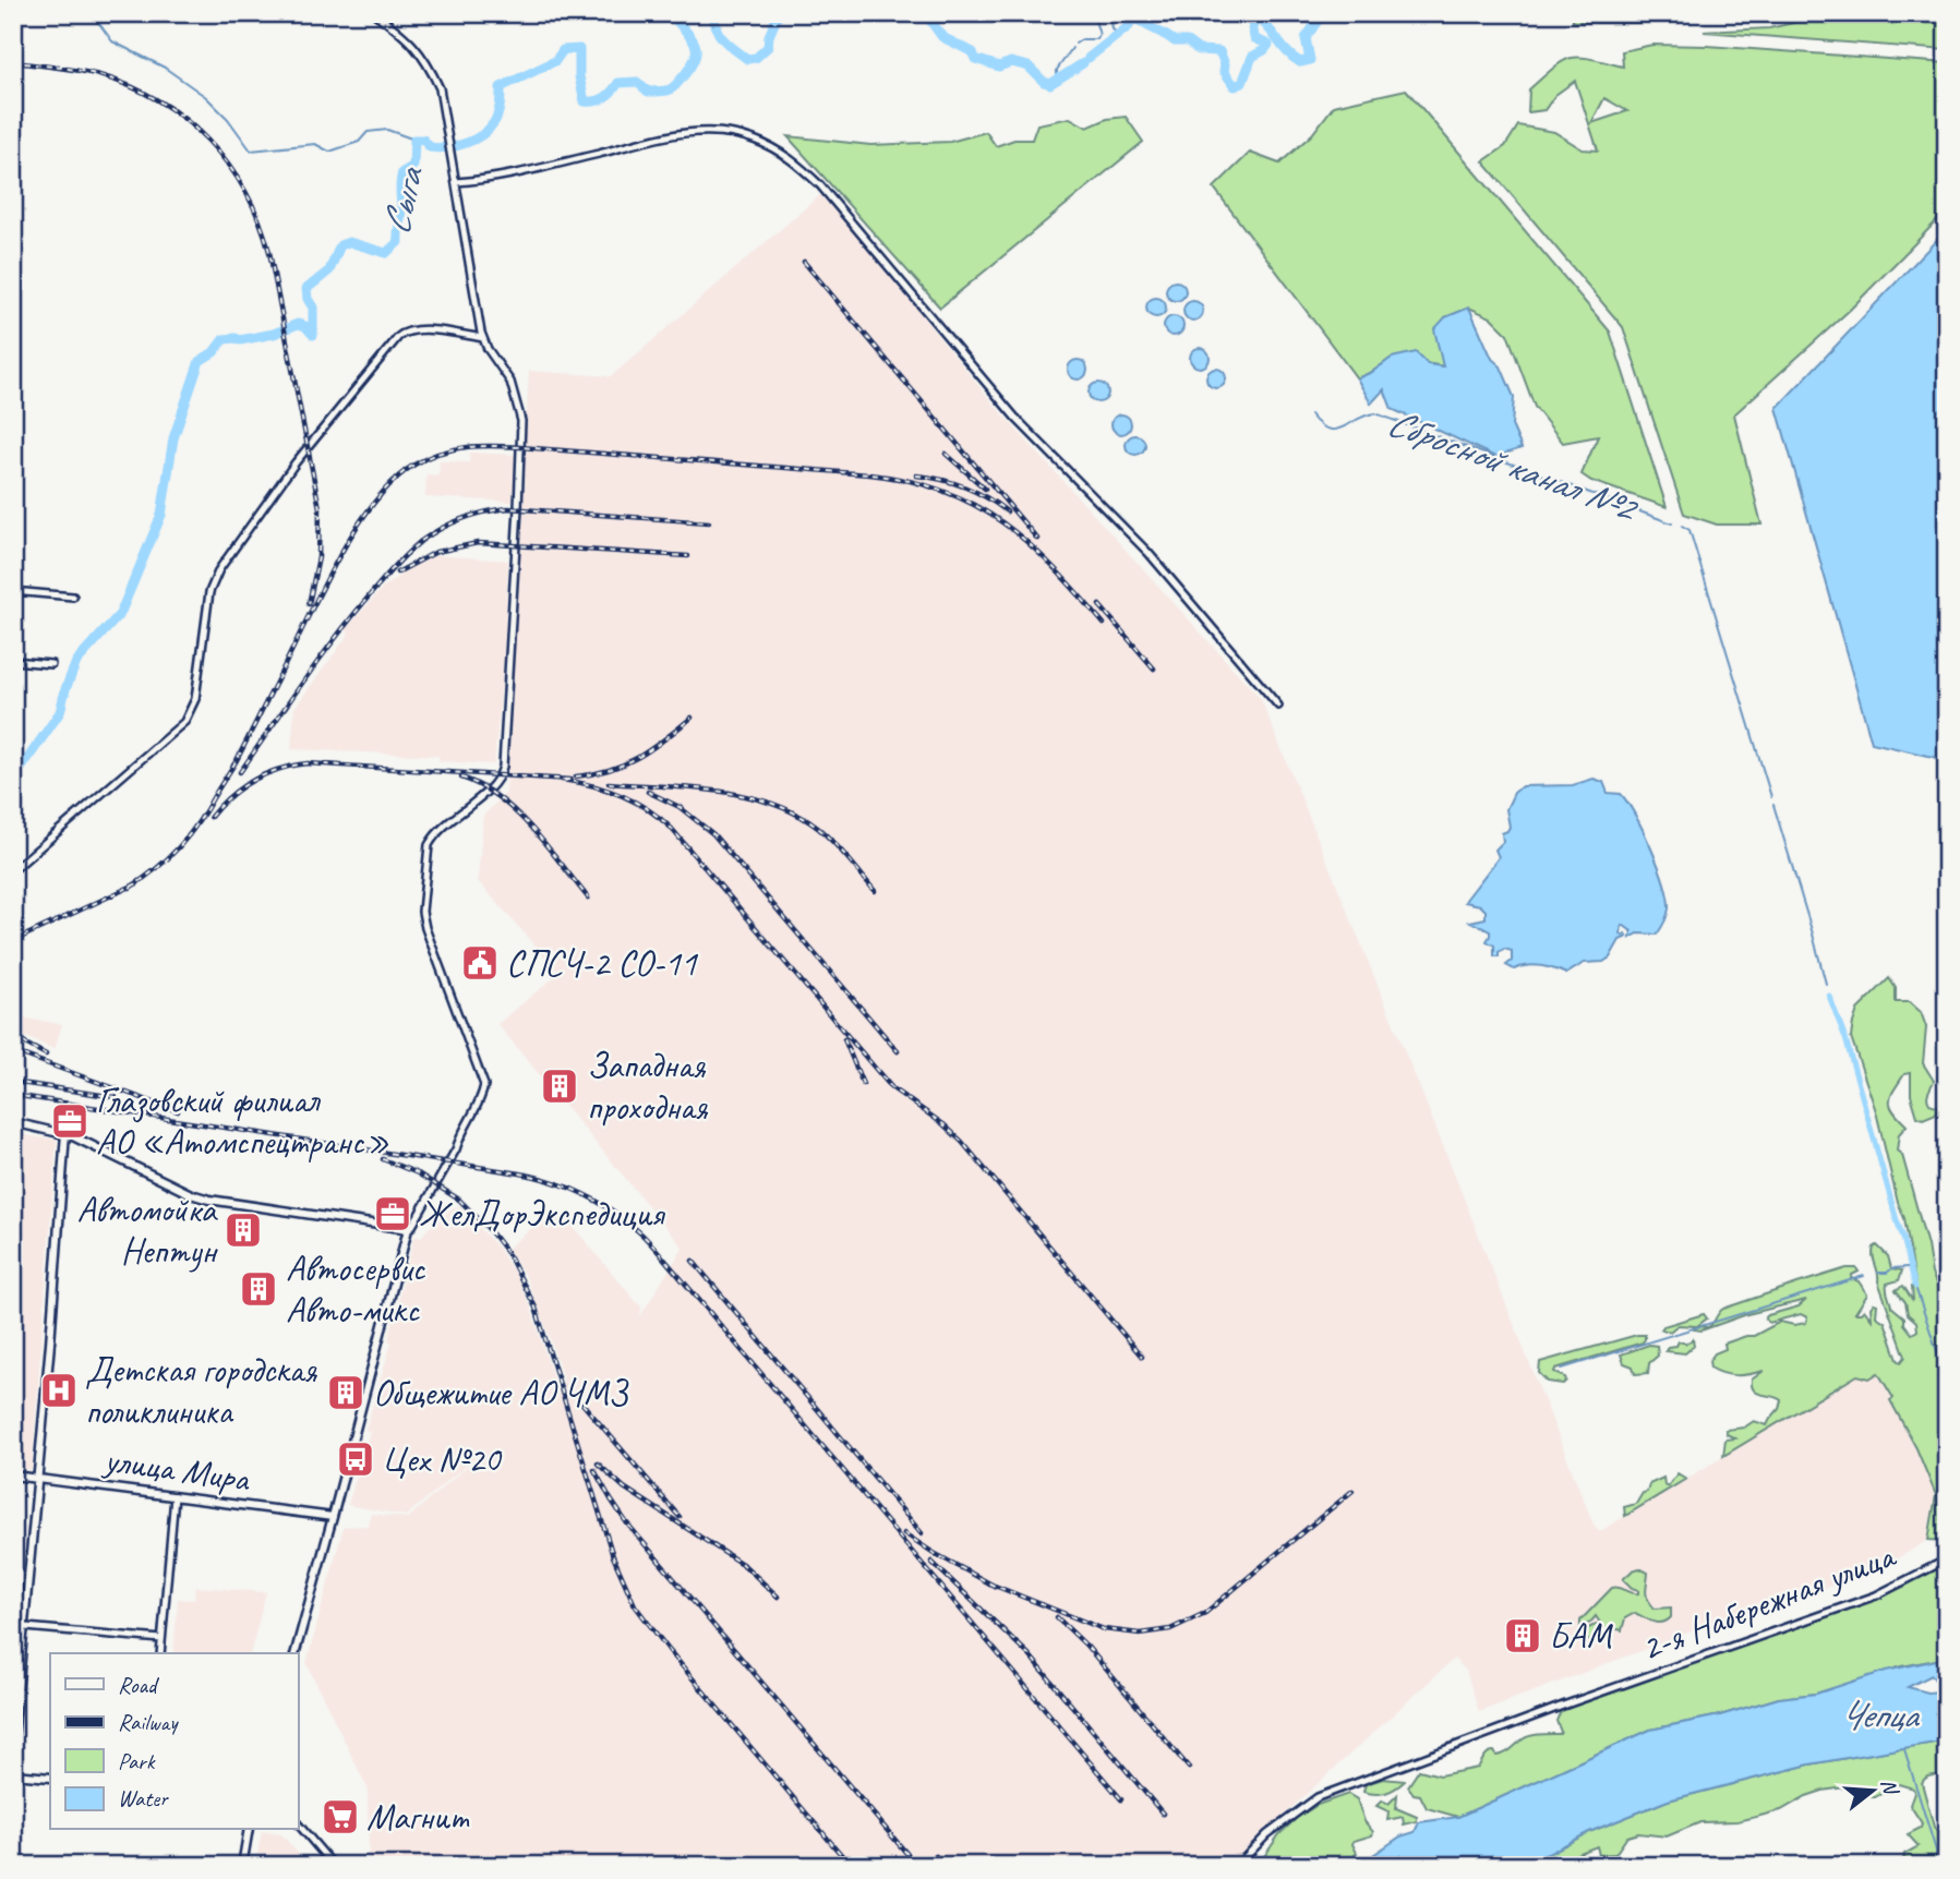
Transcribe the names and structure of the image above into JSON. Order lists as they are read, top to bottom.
{
  "streets": {
    "street": ["улица Мира", "2-я Набережная улица"]
  },
  "water": ["Сыга", "Сбросной канал №2", "Чепца"],
  "places": {
    "public building": ["СПСЧ-2 СО-11"],
    "building": [
      "Западная проходная",
      "Автомойка Нептун",
      "Автосервис Авто-микс",
      "Общежитие АО ЧМЗ",
      "БАМ"
    ],
    "office": ["Глазовский филиал АО «Атомспецтранс»", "ЖелДорЭкспедиция"],
    "hospital": ["Детская городская поликлиника"],
    "bus stop": ["Цех №20"],
    "supermarket": ["Магнит"]
  },
  "legend": [
    "Road",
    "Railway",
    "Park",
    "Water"
  ],
  "north": "right"
}
